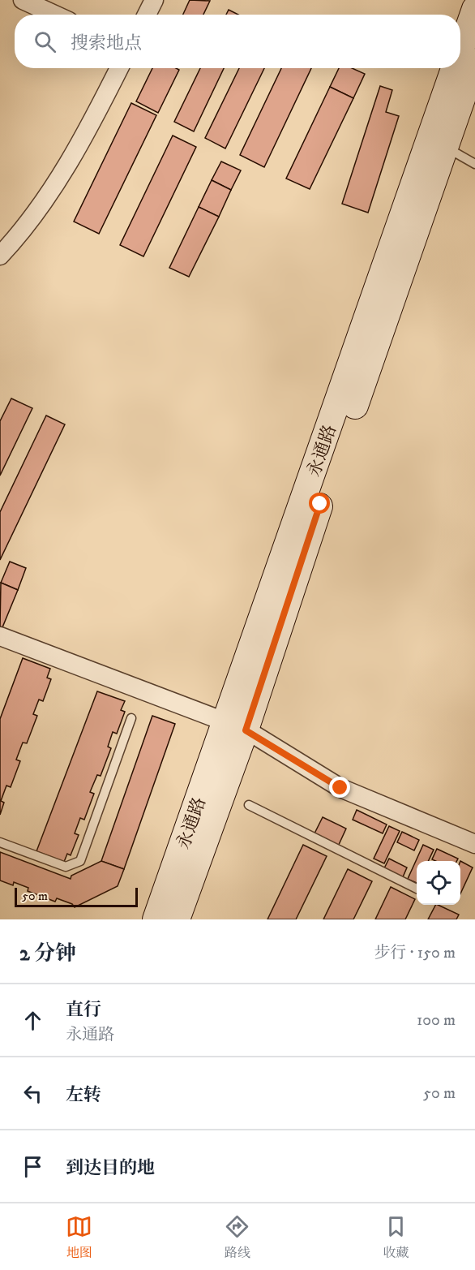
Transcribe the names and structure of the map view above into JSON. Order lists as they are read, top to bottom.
{
  "streets": {
    "main road": ["永通路"]
  },
  "scale_bar": "50 m",
  "page": {
    "search": "搜索地点",
    "scale": "50 m",
    "heading": ["2 分钟", "步行 · 150 m"],
    "list": [
      ["直行", "永通路", "100 m"],
      ["左转", "50 m"],
      "到达目的地"
    ],
    "nav": ["地图", "路线", "收藏"]
  }
}
